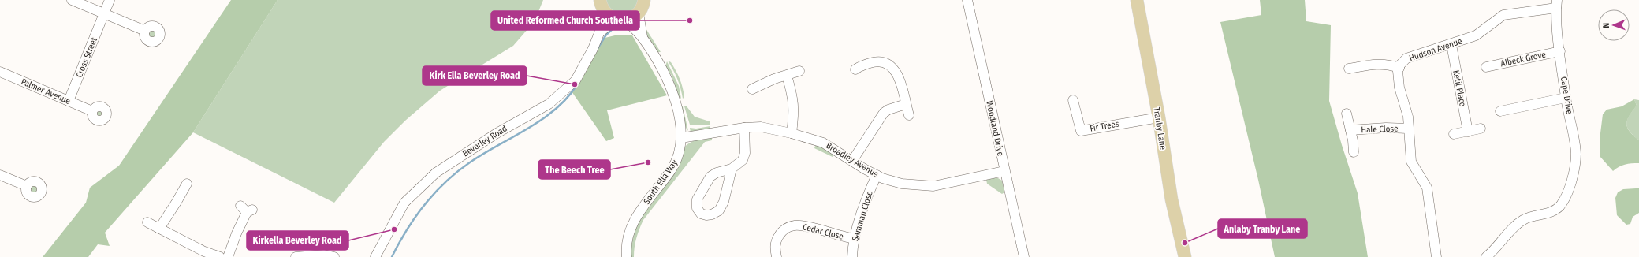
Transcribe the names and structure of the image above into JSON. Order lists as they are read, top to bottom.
{
  "streets": {
    "main road": ["Tranby Lane"],
    "street": [
      "Hudson Avenue",
      "Cross Street",
      "Albeck Grove",
      "Ketil Place",
      "Palmer Avenue",
      "Cape Drive",
      "Fir Trees",
      "Woodland Drive",
      "Hale Close",
      "Beverley Road",
      "Broadley Avenue",
      "South Ella Way",
      "Samman Close",
      "Cedar Close"
    ]
  },
  "crossings": [
    ["Hudson Avenue", "Ketil Place"],
    ["Hudson Avenue", "Cape Drive"],
    ["Hudson Avenue", "Hale Close"],
    ["Cross Street", "Palmer Avenue"],
    ["Albeck Grove", "Cape Drive"],
    ["Fir Trees", "Tranby Lane"],
    ["Woodland Drive", "Broadley Avenue"],
    ["Beverley Road", "South Ella Way"],
    ["Broadley Avenue", "South Ella Way"],
    ["Broadley Avenue", "Samman Close"],
    ["Samman Close", "Cedar Close"]
  ],
  "places": [
    "United Reformed Church Southella",
    "Kirk Ella Beverley Road",
    "The Beech Tree",
    "Kirkella Beverley Road",
    "Anlaby Tranby Lane"
  ],
  "north": "left"
}
